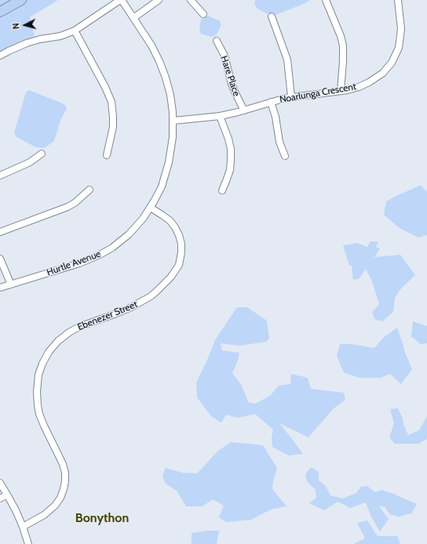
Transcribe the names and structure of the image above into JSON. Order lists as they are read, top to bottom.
{
  "streets": {
    "street": [
      "Hare Place",
      "Noarlunga Crescent",
      "Hurtle Avenue",
      "Ebenezer Street"
    ]
  },
  "crossings": [
    ["Hare Place", "Noarlunga Crescent"],
    ["Noarlunga Crescent", "Hurtle Avenue"],
    ["Hurtle Avenue", "Ebenezer Street"]
  ],
  "districts": ["Bonython"],
  "north": "left"
}
